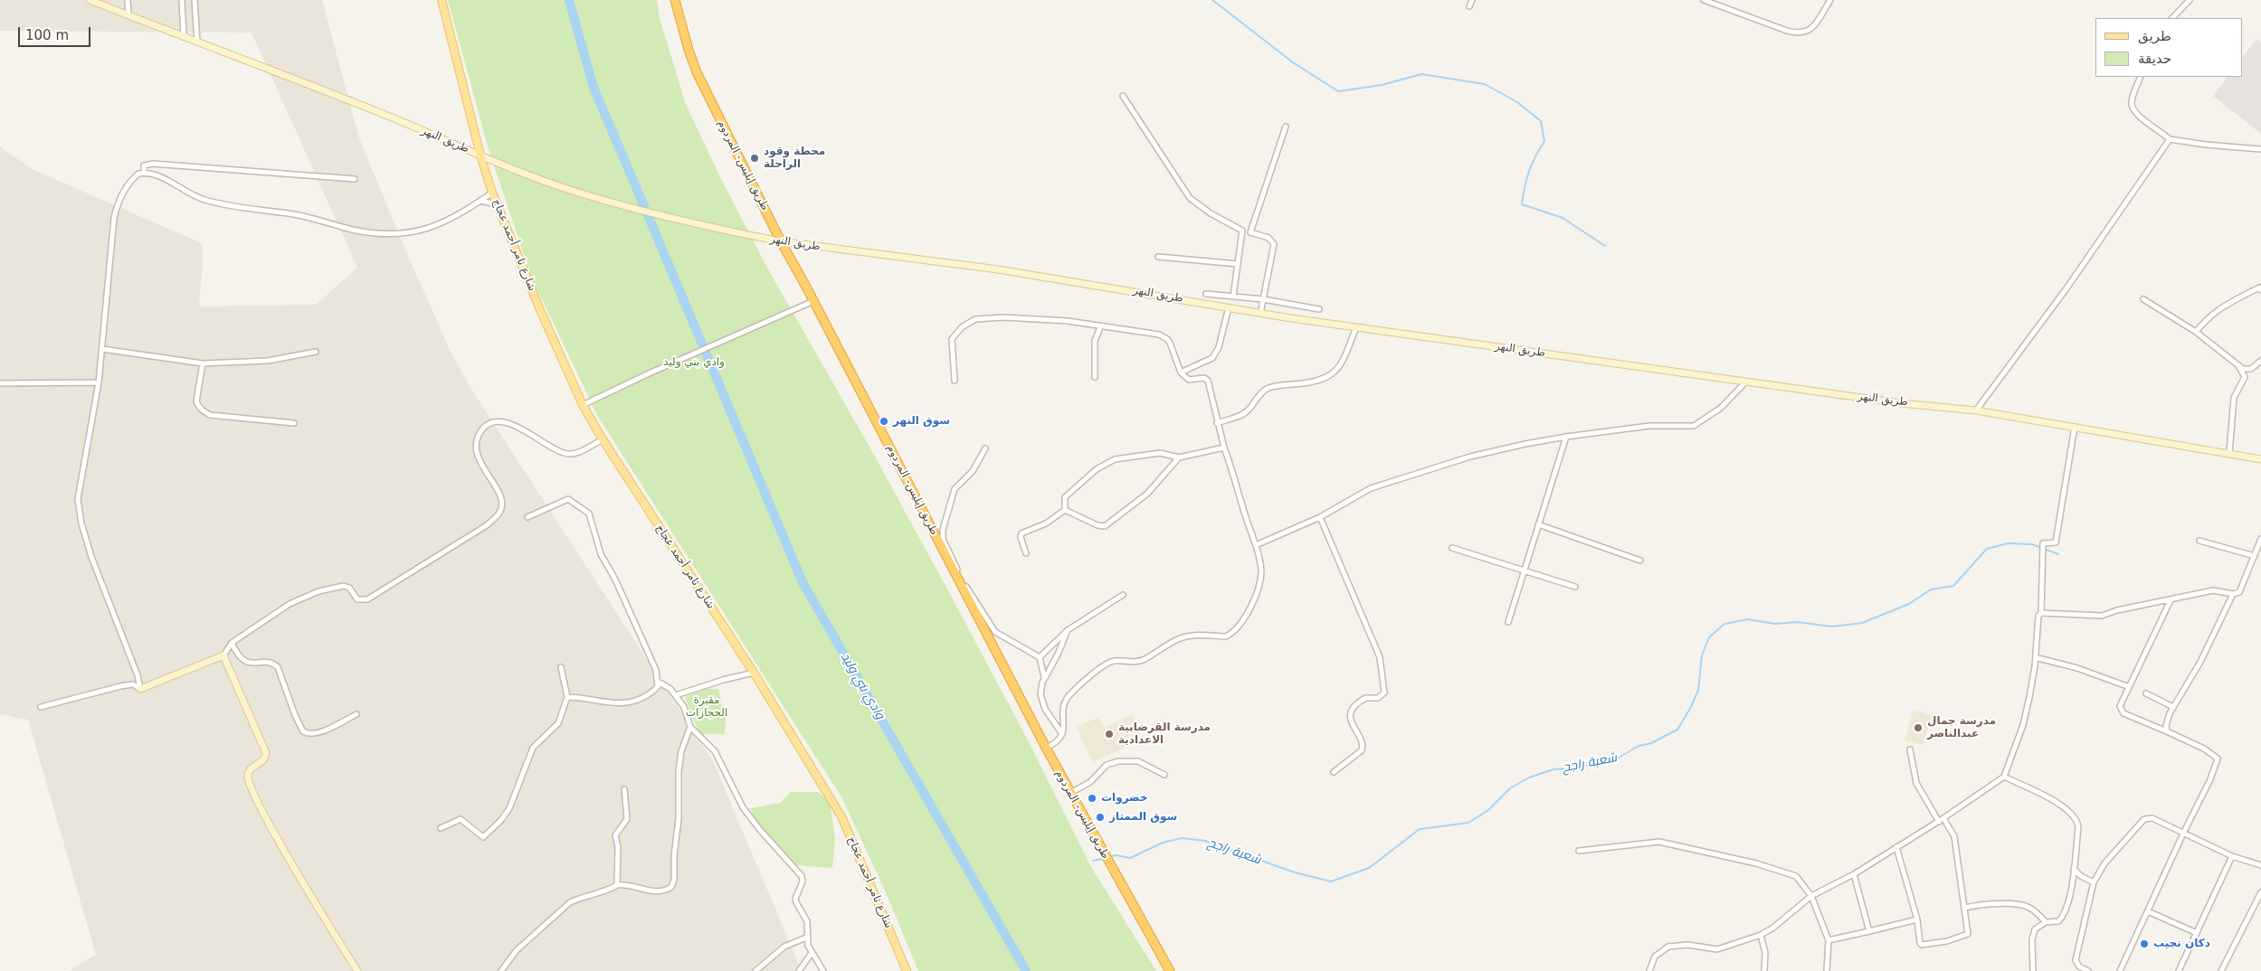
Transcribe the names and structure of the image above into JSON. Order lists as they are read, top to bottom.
{
  "streets": {
    "highway": ["طريق إيليس- المردوم"],
    "main road": ["طريق النهر", "شارع ثامر أحمد عجاج"]
  },
  "crossings": [
    ["طريق النهر", "طريق إيليس- المردوم"],
    ["طريق النهر", "شارع ثامر أحمد عجاج"]
  ],
  "water": ["وادي بني وليد", "شعبة راجح"],
  "parks": ["وادي بني وليد", "مقبرة الحجازات"],
  "places": [
    "محطة وقود الراحلة",
    "سوق النهر",
    "مدرسة جمال عبدالناصر",
    "مدرسة القرضابية الاعدادية",
    "خضروات",
    "سوق الممتاز",
    "دكان نجيب"
  ],
  "legend": ["طريق", "حديقة"],
  "scale_bar": "100 m"
}
